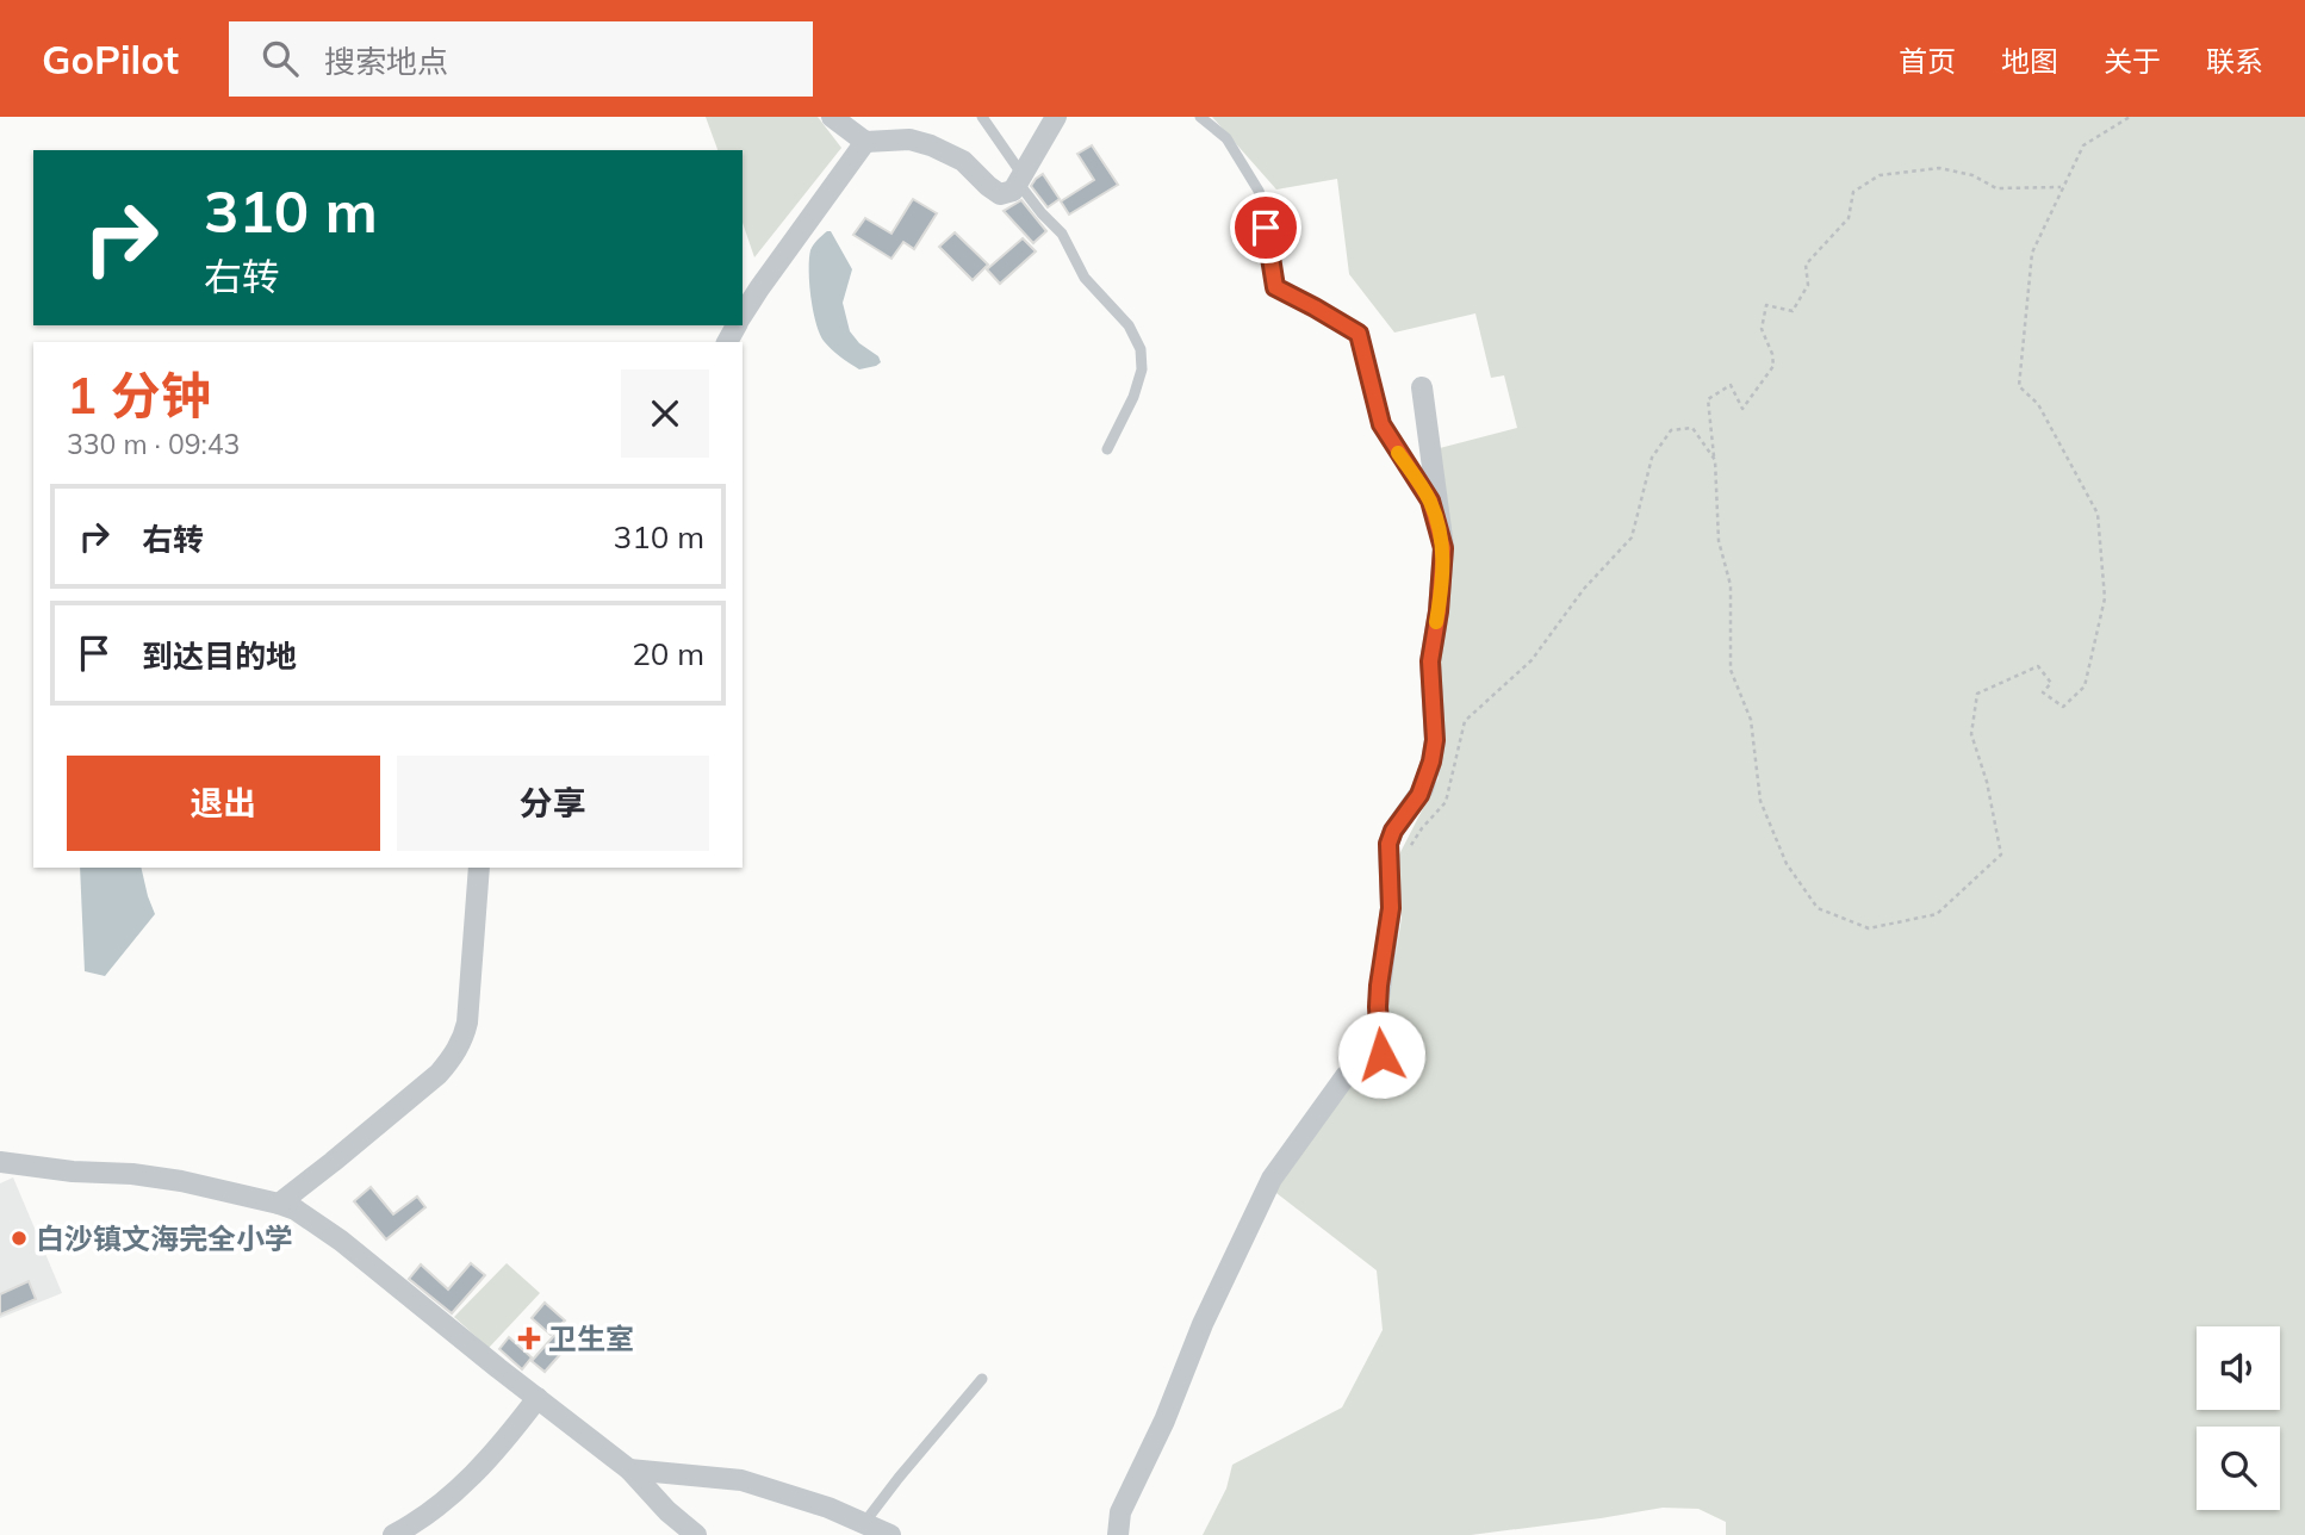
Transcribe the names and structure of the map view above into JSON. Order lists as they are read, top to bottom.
{
  "places": {
    "other": ["白沙镇文海完全小学"],
    "health": ["卫生室"]
  },
  "page": {
    "header": "GoPilot",
    "search": "搜索地点",
    "nav": [
      "首页",
      "地图",
      "关于",
      "联系"
    ],
    "turn": ["310 m", "右转"],
    "heading": ["1 分钟", "330 m · 09:43"],
    "list": [
      {
        "name": "右转",
        "value": "310 m"
      },
      {
        "name": "到达目的地",
        "value": "20 m"
      }
    ],
    "buttons": ["退出", "分享"]
  }
}
